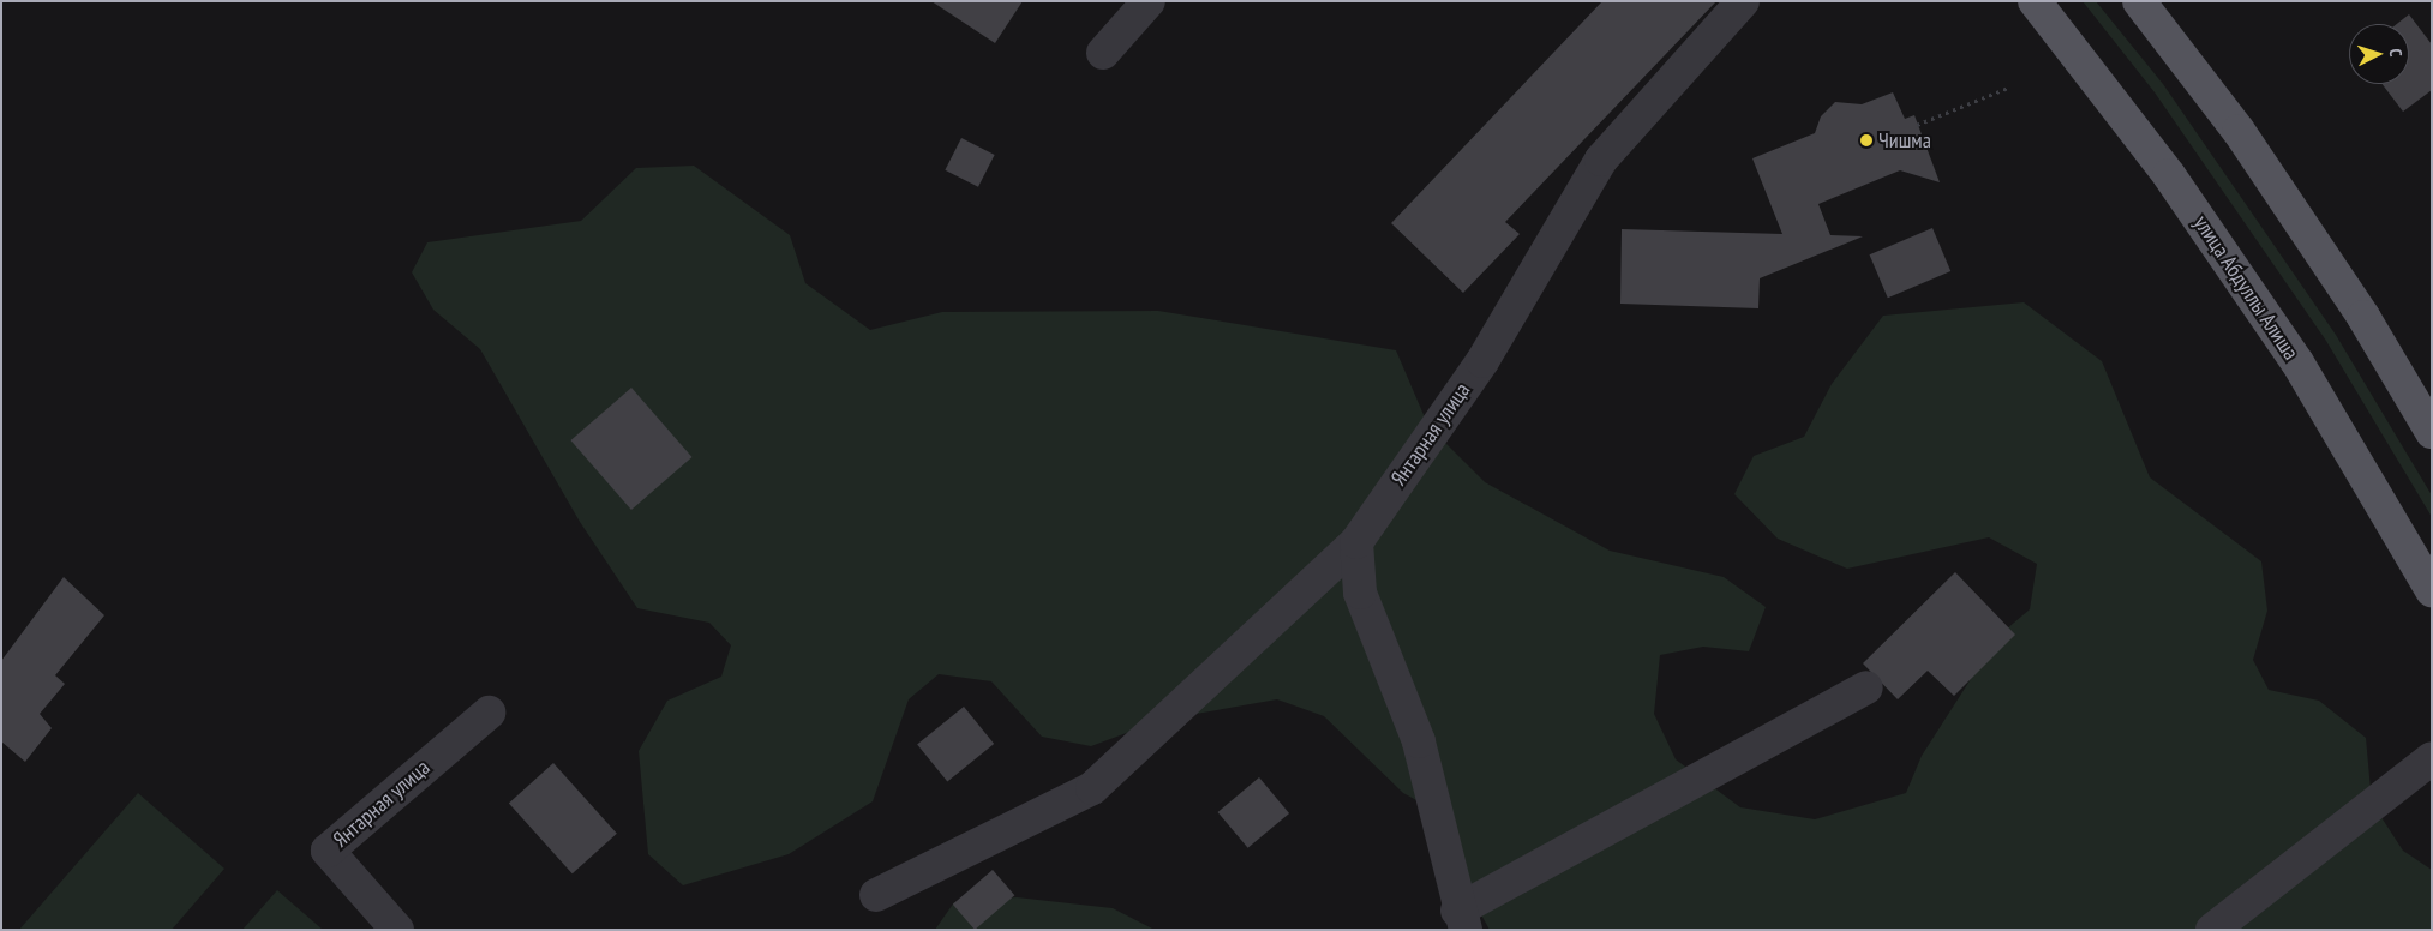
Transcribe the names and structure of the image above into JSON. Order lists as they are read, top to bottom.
{
  "streets": {
    "main road": ["улица Абдуллы Алиша"],
    "street": ["Янтарная улица"]
  },
  "places": ["Чишма"],
  "north": "right"
}
